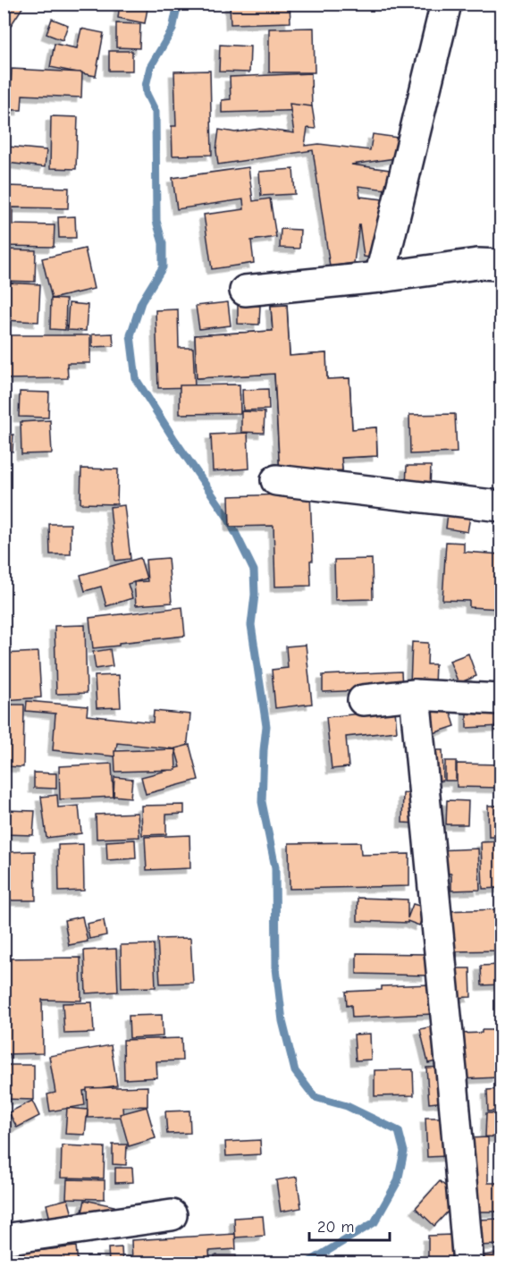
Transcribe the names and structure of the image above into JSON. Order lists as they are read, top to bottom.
{
  "scale_bar": "20 m"
}
